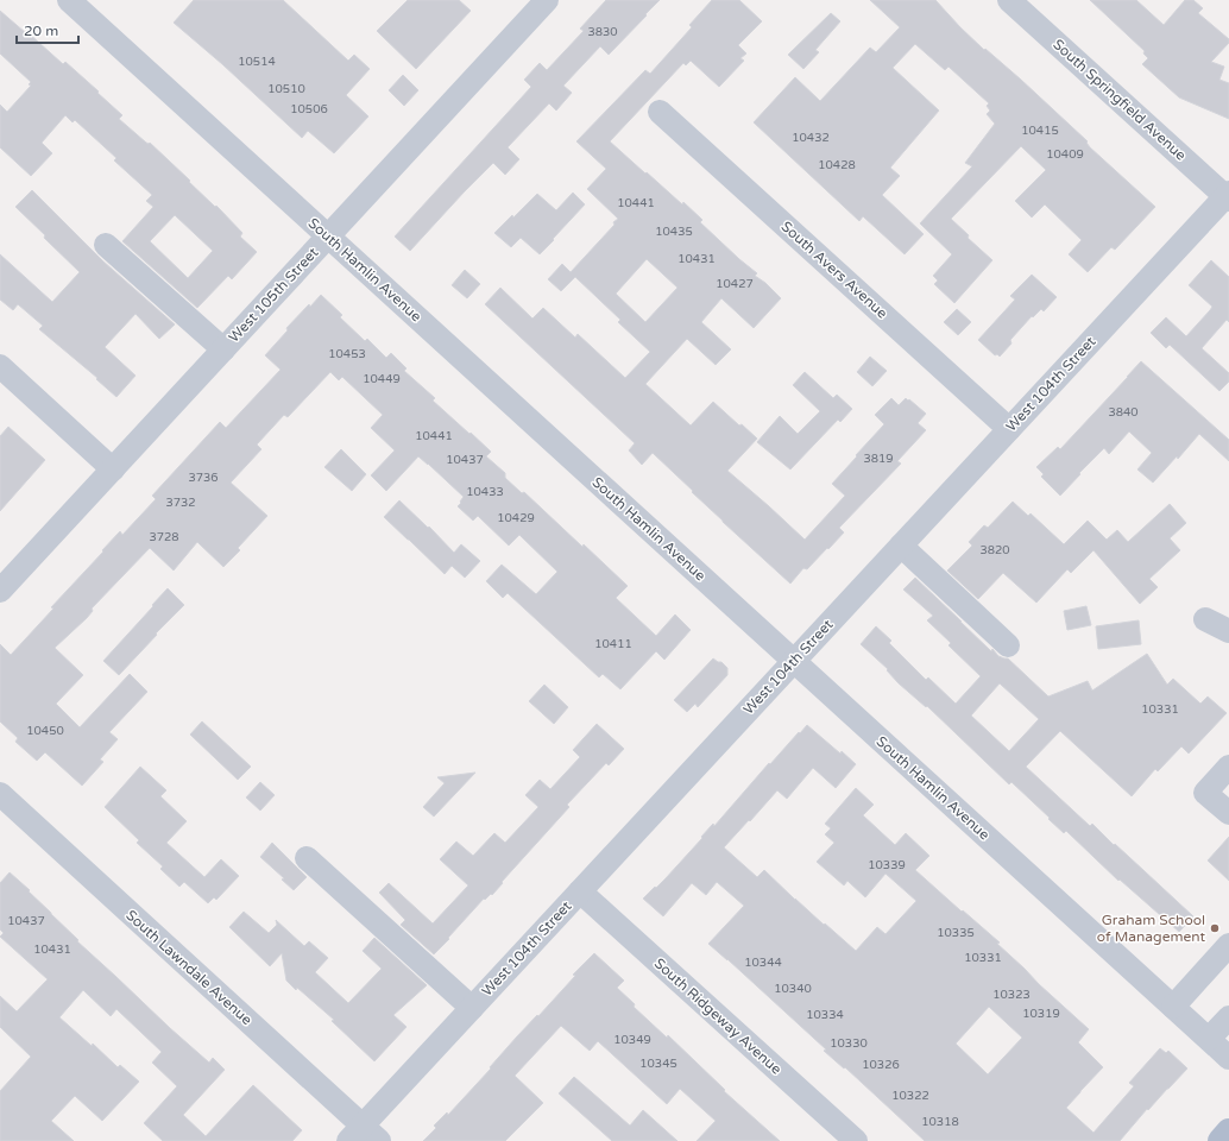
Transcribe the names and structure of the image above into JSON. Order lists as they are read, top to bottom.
{
  "streets": {
    "street": [
      "South Springfield Avenue",
      "South Hamlin Avenue",
      "South Avers Avenue",
      "West 105th Street",
      "West 104th Street",
      "South Lawndale Avenue",
      "South Ridgeway Avenue"
    ]
  },
  "crossings": [
    ["South Springfield Avenue", "West 104th Street"],
    ["South Hamlin Avenue", "West 105th Street"],
    ["South Hamlin Avenue", "West 104th Street"],
    ["South Avers Avenue", "West 104th Street"],
    ["West 104th Street", "South Lawndale Avenue"],
    ["West 104th Street", "South Ridgeway Avenue"]
  ],
  "places": ["Graham School of Management"],
  "house_numbers": [
    "3830",
    "10514",
    "10510",
    "10506",
    "10415",
    "10432",
    "10409",
    "10428",
    "10441",
    "10435",
    "10431",
    "10427",
    "10453",
    "10449",
    "3840",
    "10441",
    "3819",
    "10437",
    "3736",
    "10433",
    "3732",
    "10429",
    "3728",
    "3820",
    "10411",
    "10331",
    "10450",
    "10339",
    "10437",
    "10335",
    "10431",
    "10331",
    "10344",
    "10340",
    "10323",
    "10319",
    "10334",
    "10349",
    "10330",
    "10345",
    "10326",
    "10322",
    "10318"
  ],
  "scale_bar": "20 m"
}
